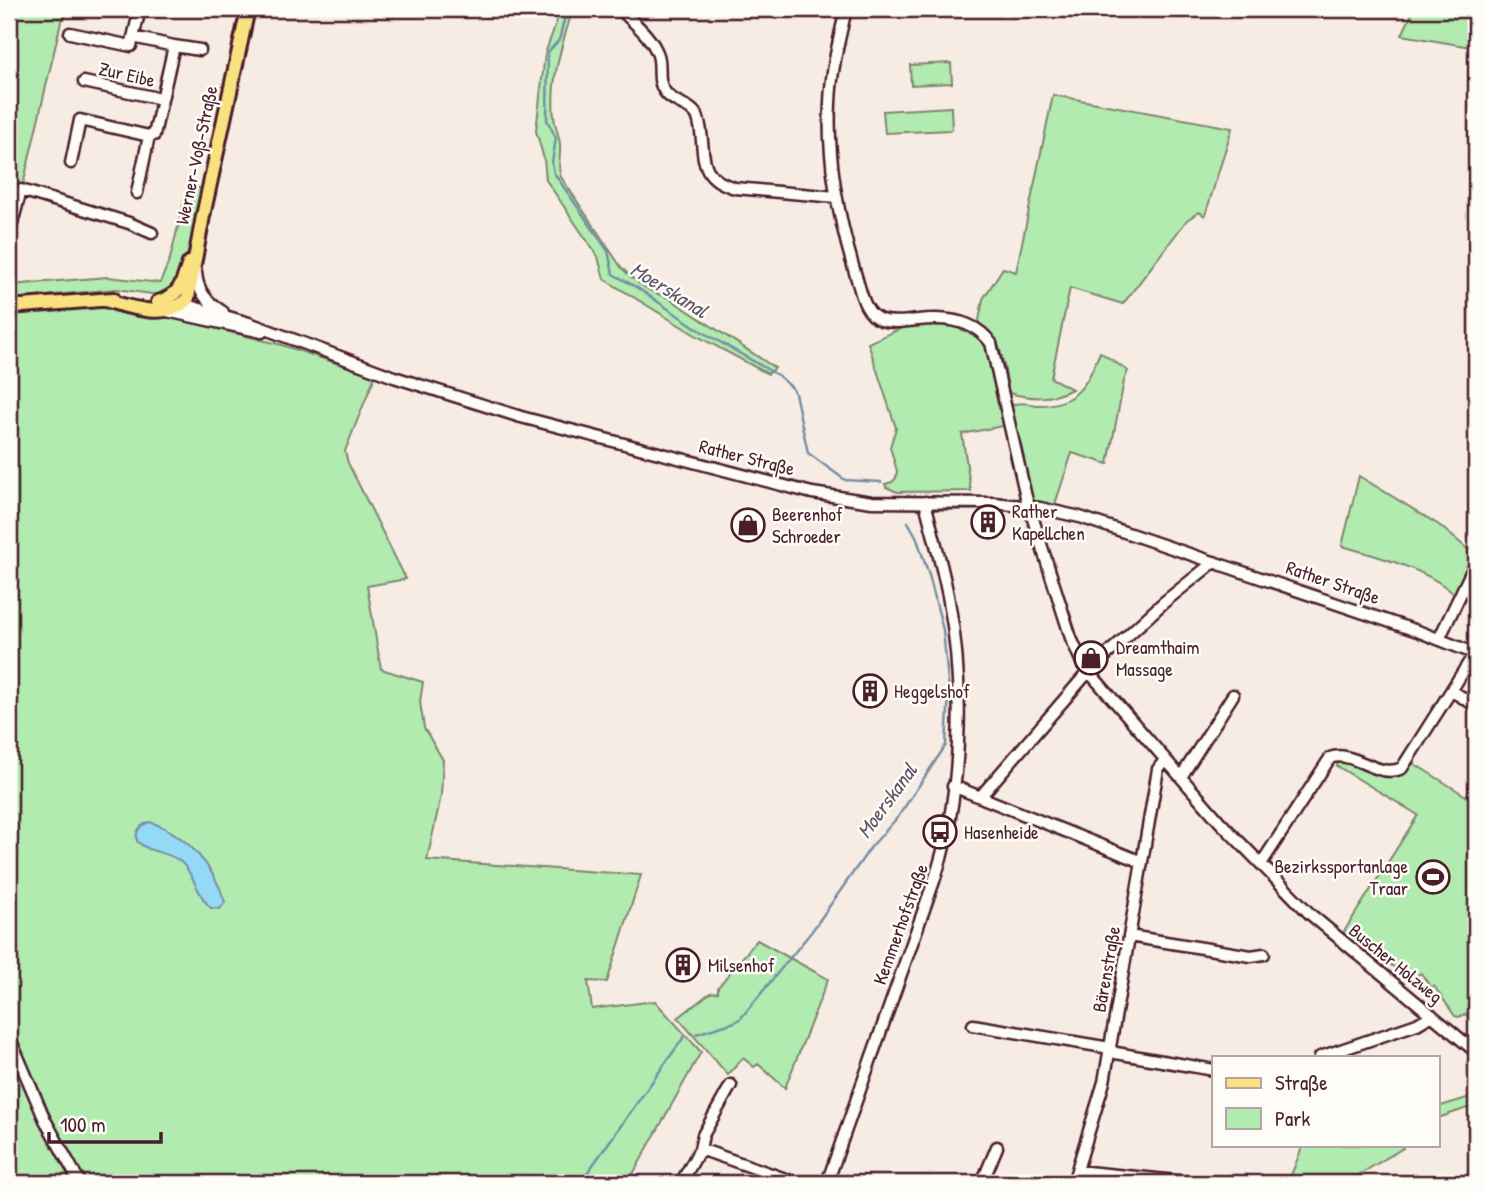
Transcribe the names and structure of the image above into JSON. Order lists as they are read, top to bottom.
{
  "streets": {
    "main road": ["Werner-Voß-Straße", "Rather Straße"],
    "street": [
      "Zur Eibe",
      "Kemmerhofstraße",
      "Buscher Holzweg",
      "Bärenstraße"
    ]
  },
  "crossings": [
    ["Werner-Voß-Straße", "Rather Straße"],
    ["Rather Straße", "Kemmerhofstraße"],
    ["Rather Straße", "Buscher Holzweg"],
    ["Buscher Holzweg", "Bärenstraße"]
  ],
  "water": ["Moerskanal"],
  "places": {
    "building": ["Rather Kapellchen", "Heggelshof", "Milsenhof"],
    "shop": ["Beerenhof Schroeder", "Dreamthaim Massage"],
    "bus stop": ["Hasenheide"],
    "sports": ["Bezirkssportanlage Traar"]
  },
  "legend": ["Straße", "Park"],
  "scale_bar": "100 m"
}
